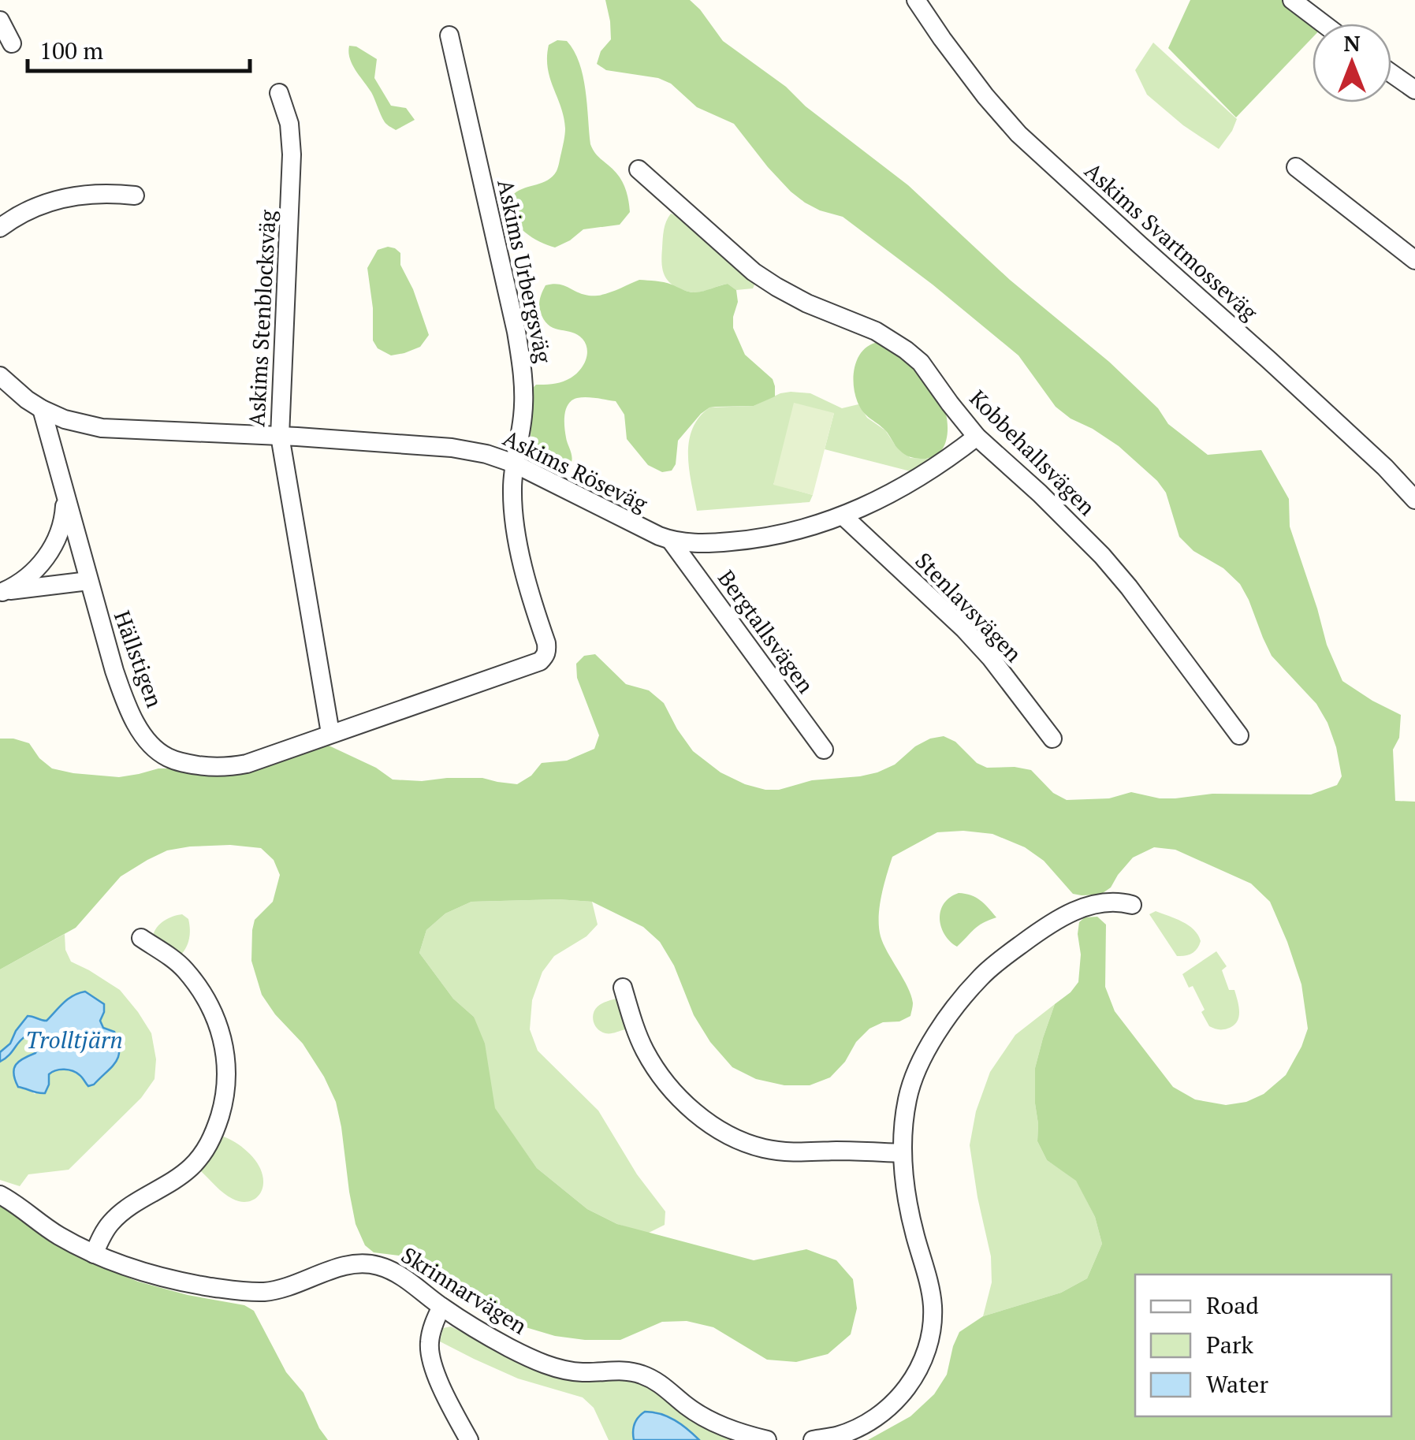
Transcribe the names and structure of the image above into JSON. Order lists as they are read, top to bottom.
{
  "streets": {
    "street": [
      "Askims Svartmosseväg",
      "Askims Urbergsväg",
      "Askims Stenblocksväg",
      "Kobbehallsvägen",
      "Askims Röseväg",
      "Stenlavsvägen",
      "Bergtallsvägen",
      "Hällstigen",
      "Skrinnarvägen"
    ]
  },
  "crossings": [
    ["Askims Urbergsväg", "Askims Röseväg"],
    ["Askims Urbergsväg", "Hällstigen"],
    ["Askims Stenblocksväg", "Askims Röseväg"],
    ["Askims Stenblocksväg", "Hällstigen"],
    ["Kobbehallsvägen", "Askims Röseväg"],
    ["Askims Röseväg", "Stenlavsvägen"],
    ["Askims Röseväg", "Bergtallsvägen"],
    ["Askims Röseväg", "Hällstigen"]
  ],
  "water": ["Trolltjärn"],
  "legend": ["Road", "Park", "Water"],
  "scale_bar": "100 m",
  "north": "top"
}
